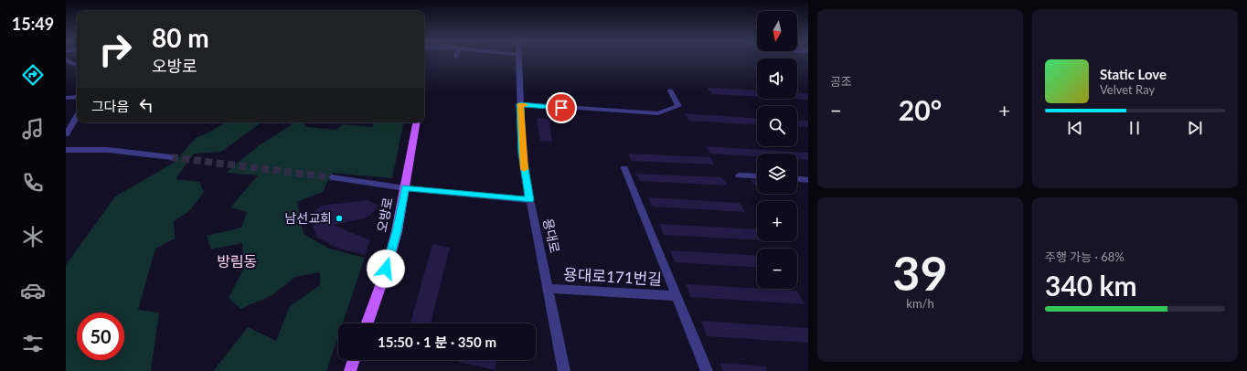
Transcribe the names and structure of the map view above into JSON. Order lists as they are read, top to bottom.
{
  "streets": {
    "main road": ["오방로"],
    "street": ["용대로", "용대로171번길"]
  },
  "crossings": [
    ["오방로", "용대로"],
    ["용대로", "용대로171번길"]
  ],
  "districts": ["방림동"],
  "places": ["남선교회"],
  "north": "bottom",
  "page": {
    "tabs": "15:49",
    "tile": [
      "공조",
      ["39", "km/h"],
      ["주행 가능 · 68%", "340 km"]
    ],
    "map_buttons": ["+", "−"],
    "turn": ["80 m", "오방로"],
    "song": ["Static Love", "Velvet Ray"],
    "then": "그다음",
    "heat": ["−", "20°", "+"],
    "limit": "50",
    "trip": "15:50 · 1 분 · 350 m"
  }
}
